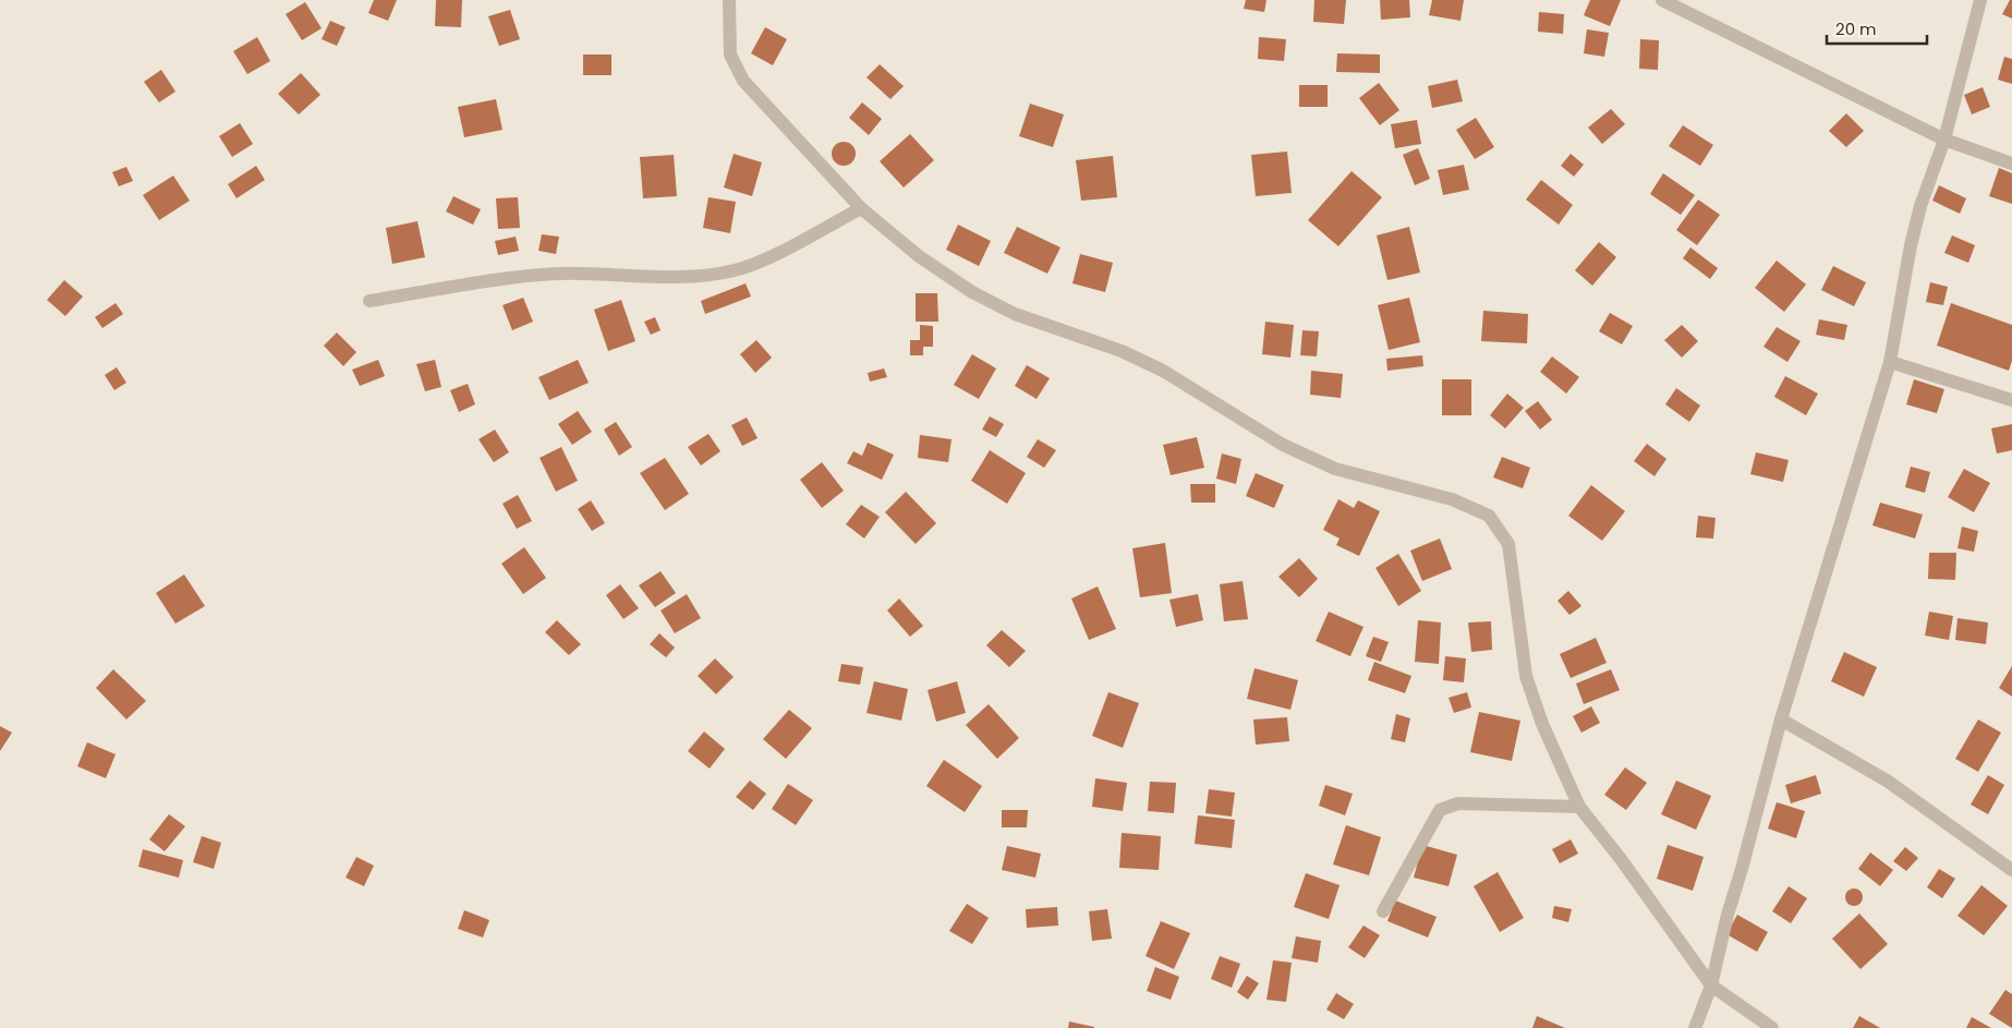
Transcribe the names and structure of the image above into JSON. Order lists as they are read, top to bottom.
{
  "scale_bar": "20 m"
}
